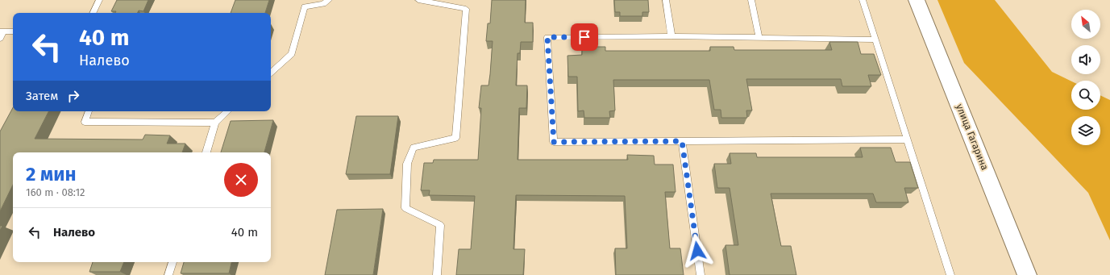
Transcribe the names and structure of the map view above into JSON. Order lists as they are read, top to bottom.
{
  "streets": {
    "street": ["улица Гагарина"]
  },
  "north": "top left",
  "page": {
    "turn": ["40 m", "Налево"],
    "then": "Затем",
    "heading": ["2 мин", "160 m · 08:12"],
    "list": [
      {
        "name": "Налево",
        "value": "40 m"
      }
    ]
  }
}
